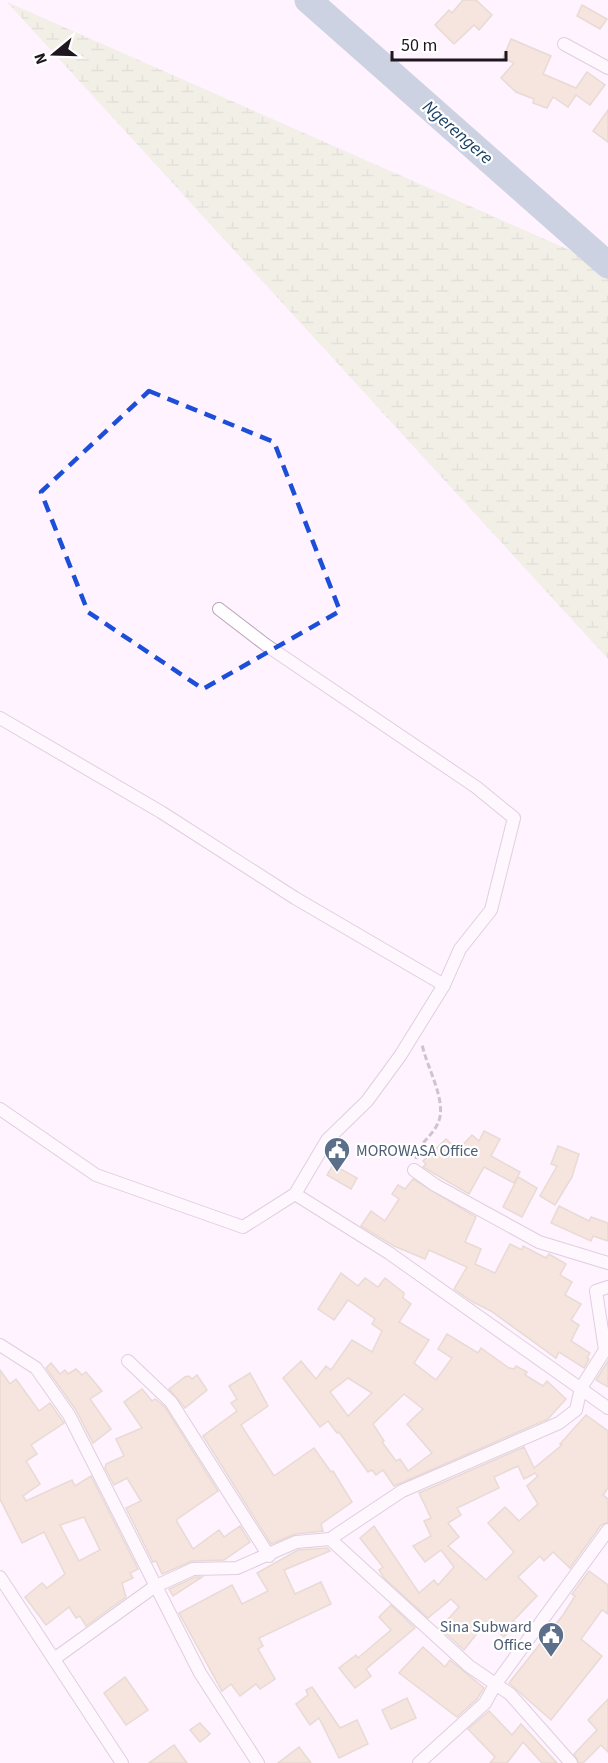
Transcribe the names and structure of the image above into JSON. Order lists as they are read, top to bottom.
{
  "water": ["Ngerengere"],
  "places": {
    "public building": ["MOROWASA Office", "Sina Subward Office"]
  },
  "scale_bar": "50 m",
  "north": "left"
}
